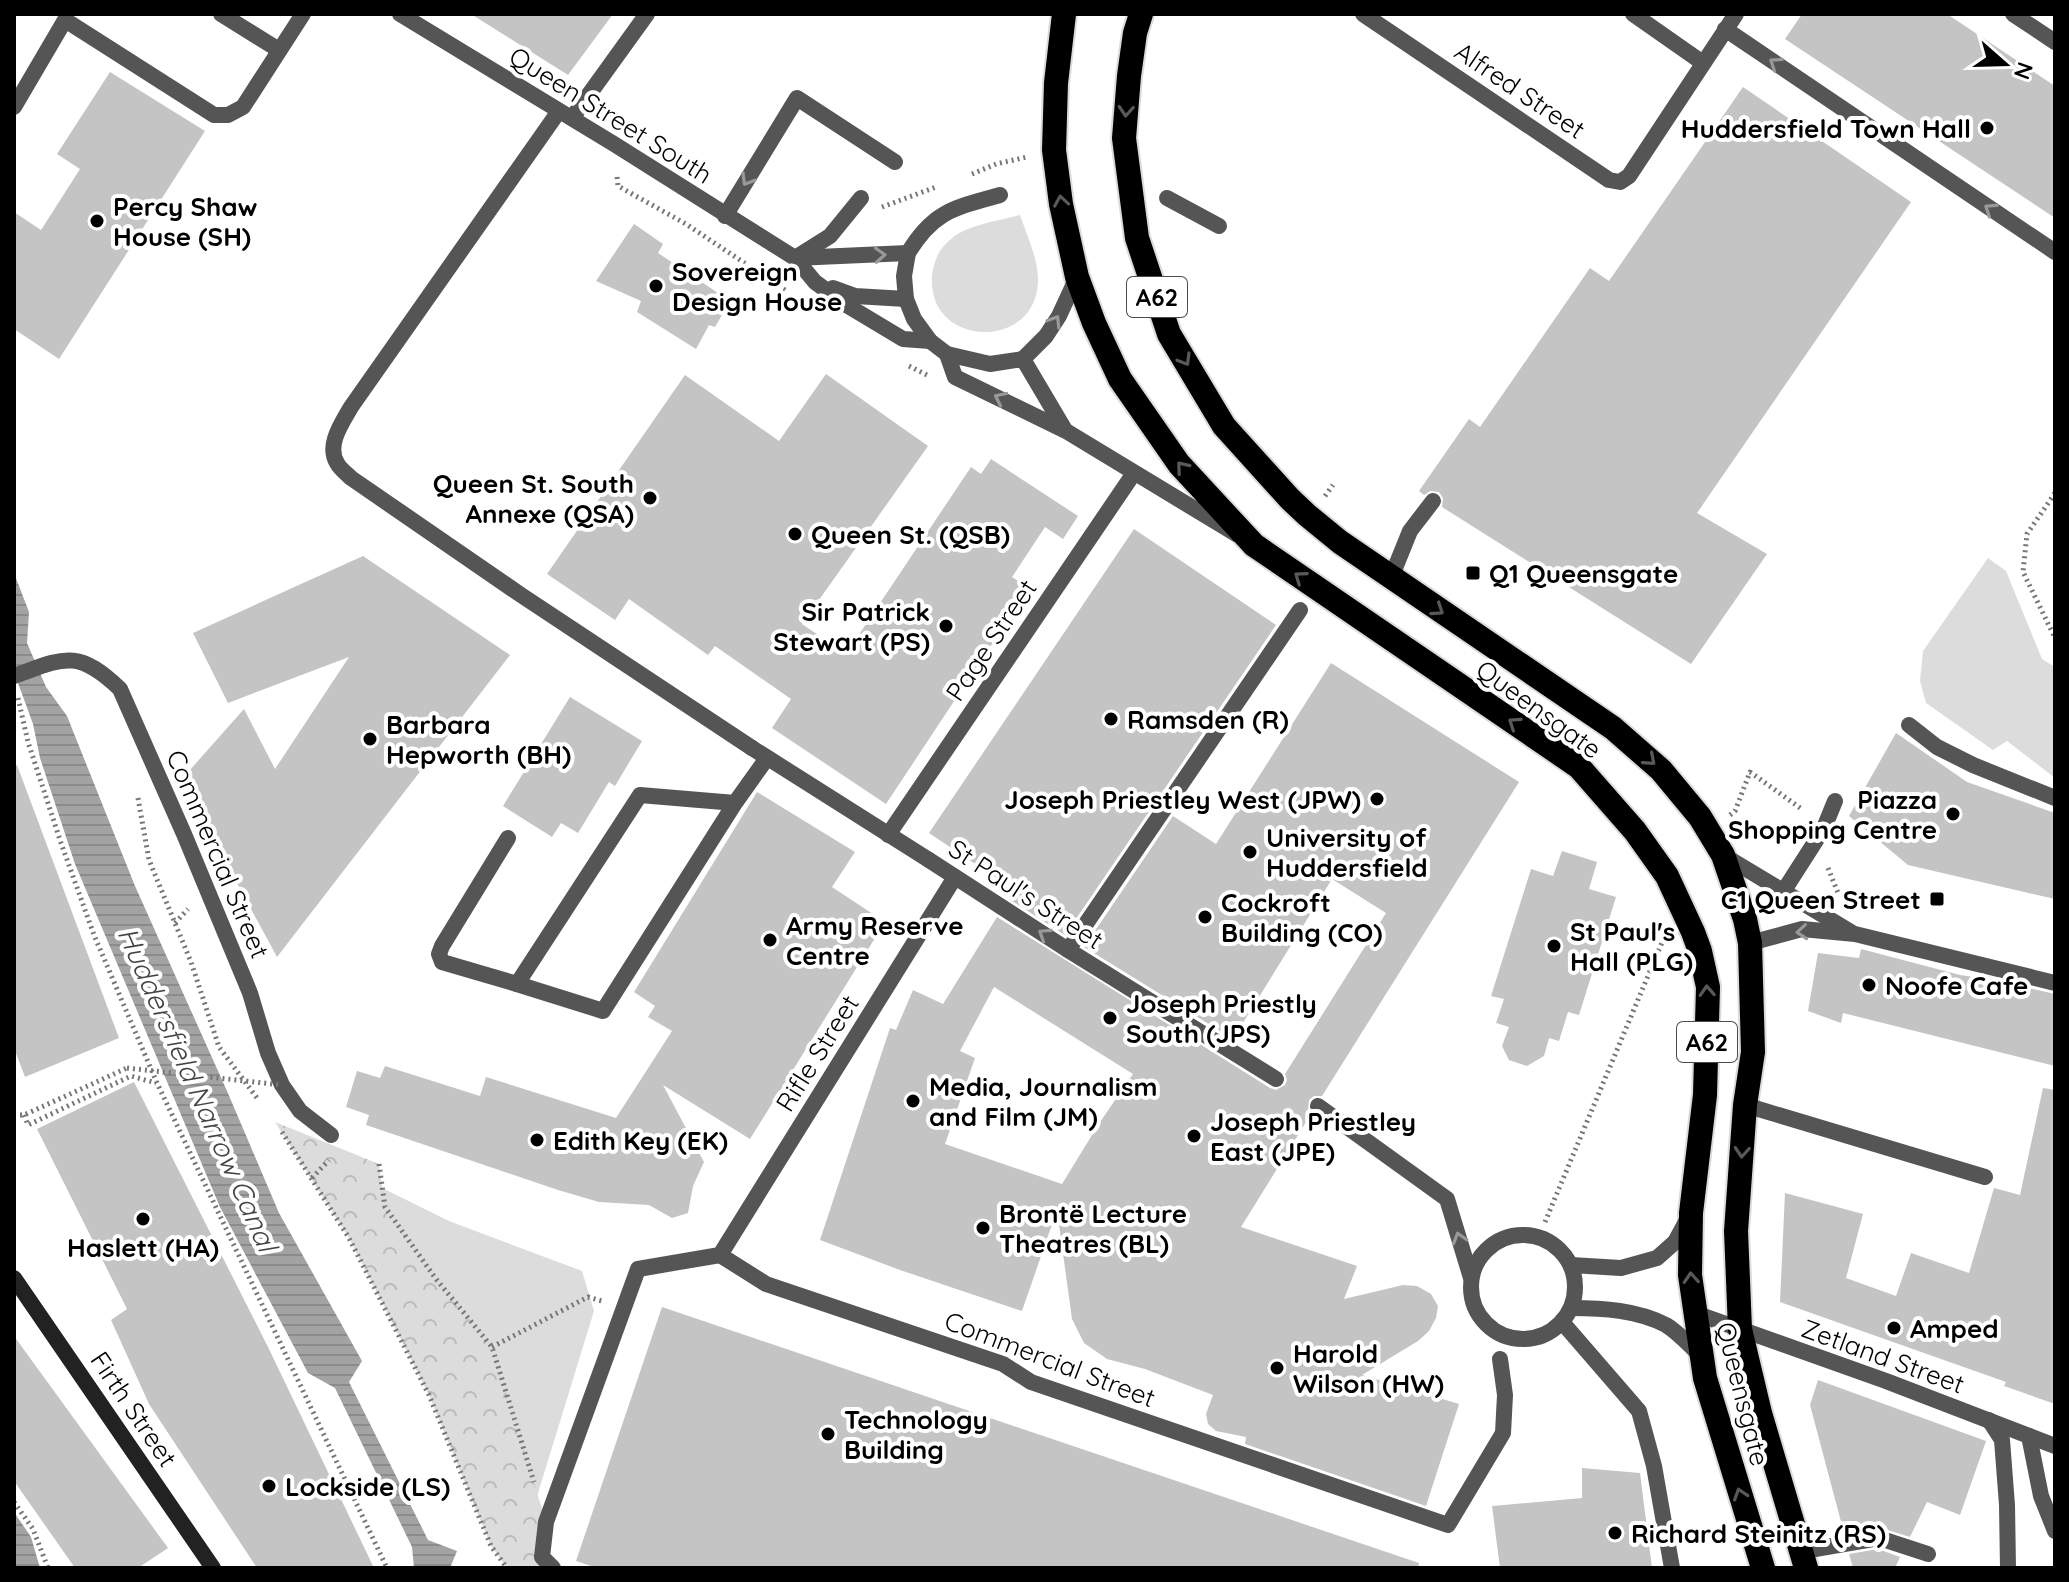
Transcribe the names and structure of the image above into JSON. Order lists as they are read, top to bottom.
{
  "streets": {
    "highway": ["A62", "Queensgate"],
    "main road": ["Firth Street"],
    "street": [
      "Alfred Street",
      "Queen Street South",
      "Page Street",
      "Commercial Street",
      "St Paul's Street",
      "Rifle Street",
      "Zetland Street"
    ]
  },
  "crossings": [
    ["Queen Street South", "Page Street"],
    ["Queen Street South", "Queensgate"],
    ["Queen Street South", "St Paul's Street"],
    ["Page Street", "St Paul's Street"],
    ["Queensgate", "Zetland Street"],
    ["Commercial Street", "Rifle Street"],
    ["St Paul's Street", "Rifle Street"]
  ],
  "water": ["Huddersfield Narrow Canal"],
  "places": {
    "other": [
      "Huddersfield Town Hall",
      "Percy Shaw House (SH)",
      "Sovereign Design House",
      "Queen St. South Annexe (QSA)",
      "Queen St. (QSB)",
      "Sir Patrick Stewart (PS)",
      "Ramsden (R)",
      "Barbara Hepworth (BH)",
      "Joseph Priestley West (JPW)",
      "Piazza Shopping Centre",
      "University of Huddersfield",
      "Cockroft Building (CO)",
      "Army Reserve Centre",
      "St Paul's Hall (PLG)",
      "Noofe Cafe",
      "Joseph Priestly South (JPS)",
      "Media, Journalism and Film (JM)",
      "Joseph Priestley East (JPE)",
      "Edith Key (EK)",
      "Haslett (HA)",
      "Brontë Lecture Theatres (BL)",
      "Amped",
      "Harold Wilson (HW)",
      "Technology Building",
      "Lockside (LS)",
      "Richard Steinitz (RS)"
    ],
    "transit": ["Q1 Queensgate", "C1 Queen Street"]
  },
  "north": "right"
}
